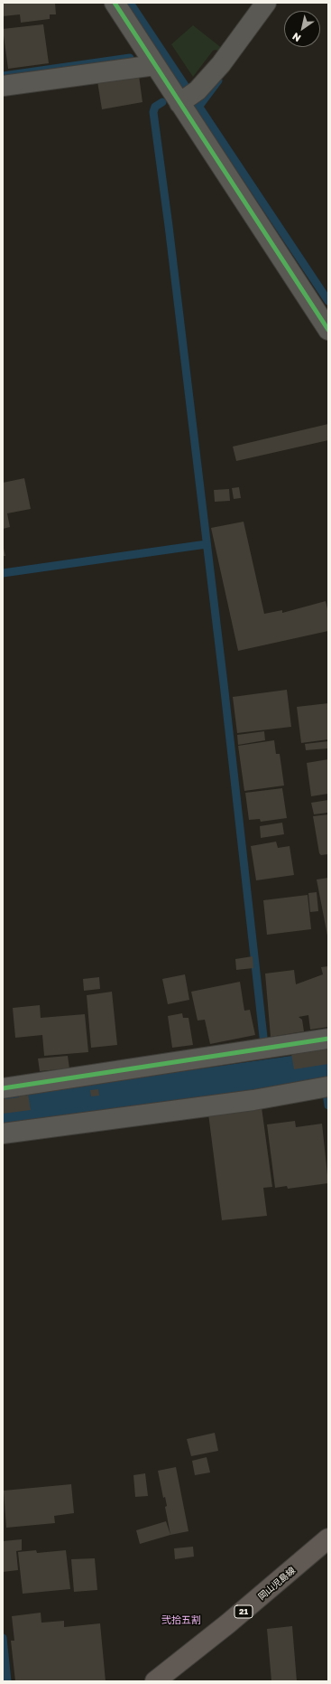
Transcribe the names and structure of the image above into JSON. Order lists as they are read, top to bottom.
{
  "streets": {
    "main road": ["岡山児島線", "21"]
  },
  "districts": ["弐拾五割"],
  "north": "bottom left"
}
